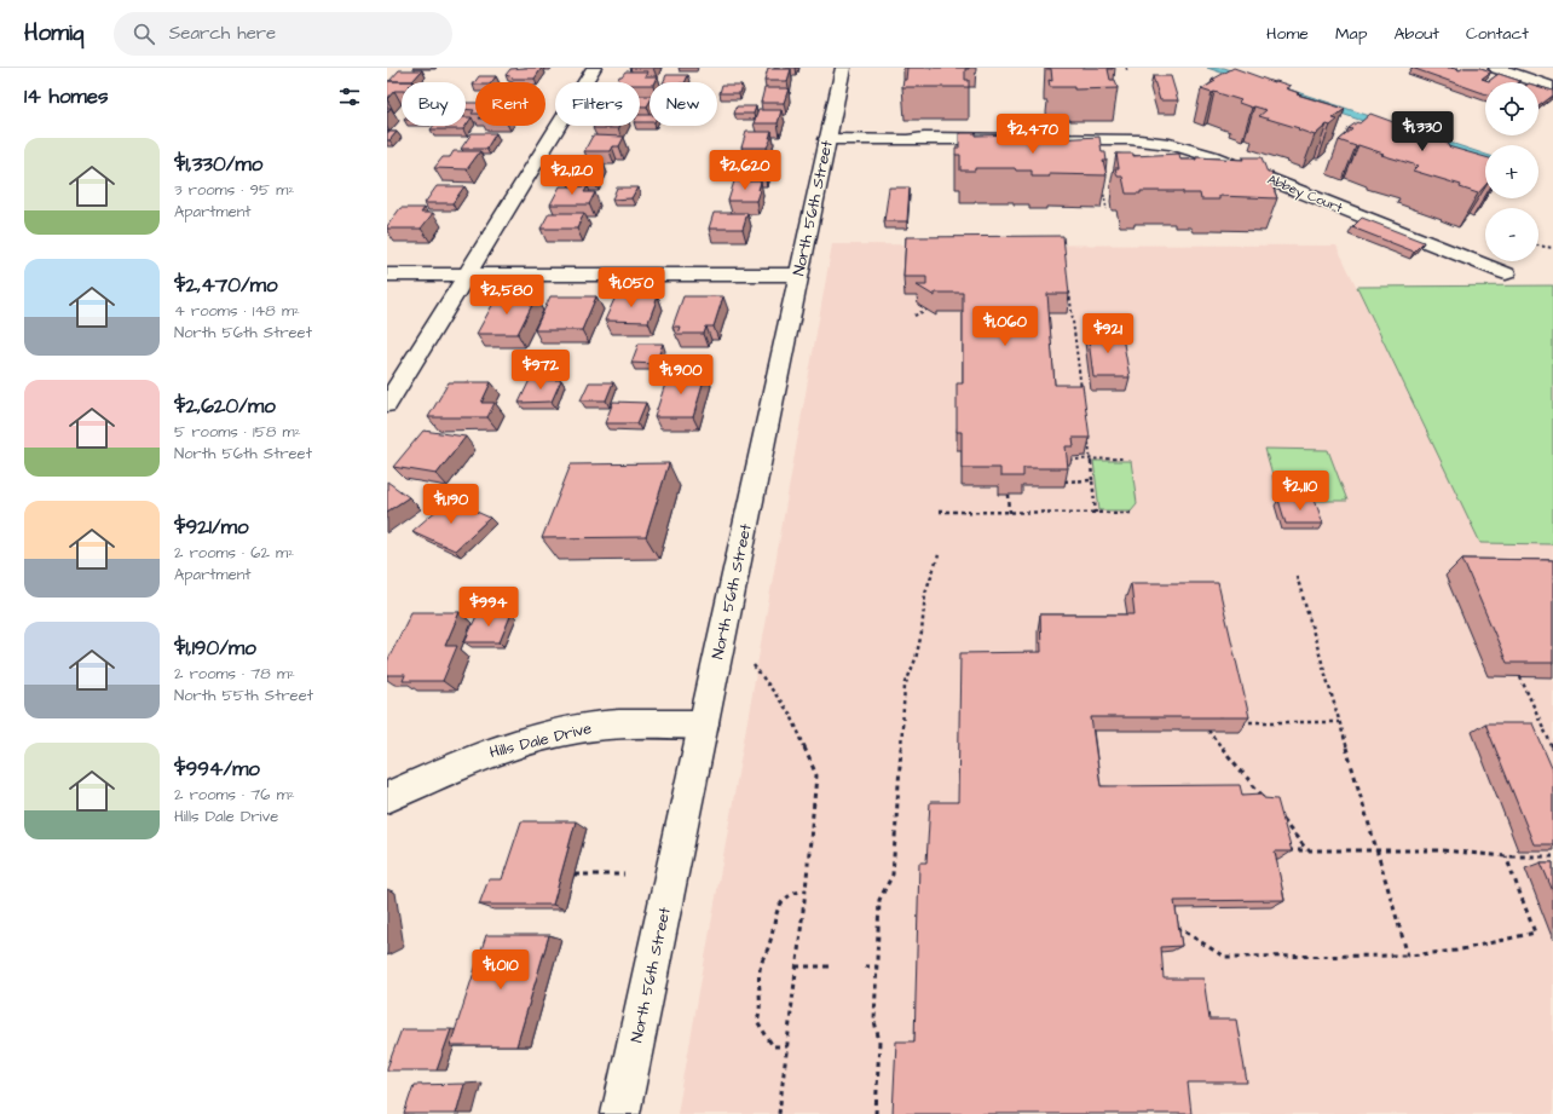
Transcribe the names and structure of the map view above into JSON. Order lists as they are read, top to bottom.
{
  "streets": {
    "street": ["Abbey Court", "North 56th Street", "Hills Dale Drive"]
  },
  "crossings": [
    ["Abbey Court", "North 56th Street"],
    ["North 56th Street", "Hills Dale Drive"]
  ],
  "page": {
    "header": "Homiq",
    "search": "Search here",
    "nav": [
      "Home",
      "Map",
      "About",
      "Contact"
    ],
    "heading": "14 homes",
    "map_buttons": ["+", "−"],
    "chip": [
      "Buy",
      "Rent",
      "Filters",
      "New"
    ],
    "price": [
      "$1,330",
      "$2,470",
      "$2,620",
      "$2,120",
      "$1,050",
      "$2,580",
      "$1,060",
      "$921",
      "$972",
      "$1,900",
      "$2,110",
      "$1,190",
      "$994",
      "$1,010"
    ],
    "list": [
      {
        "name": "$1,330/mo",
        "note": "3 rooms · 95 m² · Apartment"
      },
      {
        "name": "$2,470/mo",
        "note": "4 rooms · 148 m² · North 56th Street"
      },
      {
        "name": "$2,620/mo",
        "note": "5 rooms · 158 m² · North 56th Street"
      },
      {
        "name": "$921/mo",
        "note": "2 rooms · 62 m² · Apartment"
      },
      {
        "name": "$1,190/mo",
        "note": "2 rooms · 78 m² · North 55th Street"
      },
      {
        "name": "$994/mo",
        "note": "2 rooms · 76 m² · Hills Dale Drive"
      }
    ]
  }
}
